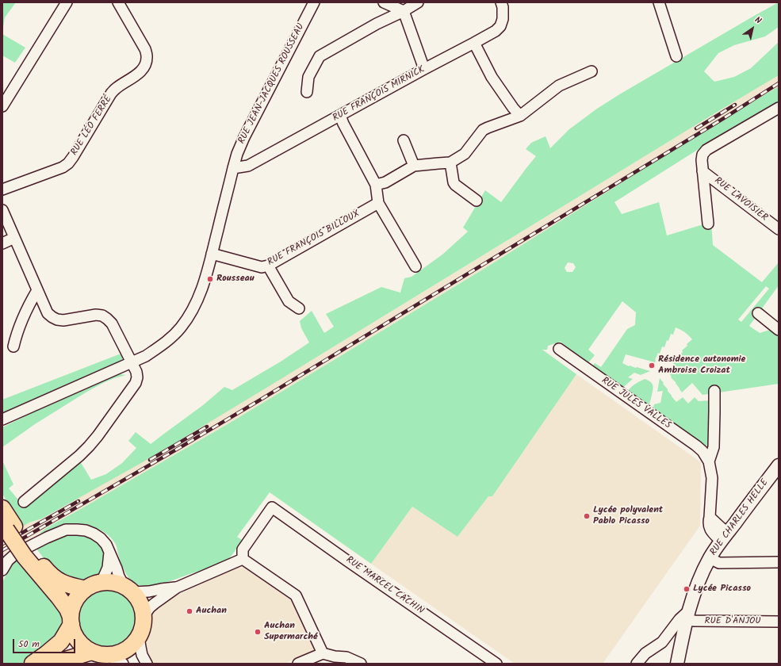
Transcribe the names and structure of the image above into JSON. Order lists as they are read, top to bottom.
{
  "streets": {
    "street": [
      "RUE JEAN-JACQUES ROUSSEAU",
      "RUE FRANÇOIS MIRNICK",
      "RUE LÉO FERRÉ",
      "RUE LAVOISIER",
      "RUE FRANÇOIS BILLOUX",
      "RUE JULES VALLES",
      "RUE CHARLES HELLE",
      "RUE MARCEL CACHIN",
      "RUE D'ANJOU"
    ]
  },
  "crossings": [
    ["RUE JEAN-JACQUES ROUSSEAU", "RUE FRANÇOIS MIRNICK"],
    ["RUE JEAN-JACQUES ROUSSEAU", "RUE FRANÇOIS BILLOUX"],
    ["RUE CHARLES HELLE", "RUE D'ANJOU"]
  ],
  "places": [
    "Rousseau",
    "Résidence autonomie Ambroise Croizat",
    "Lycée polyvalent Pablo Picasso",
    "Lycée Picasso",
    "Auchan",
    "Auchan Supermarché"
  ],
  "scale_bar": "50 m",
  "north": "top right"
}
